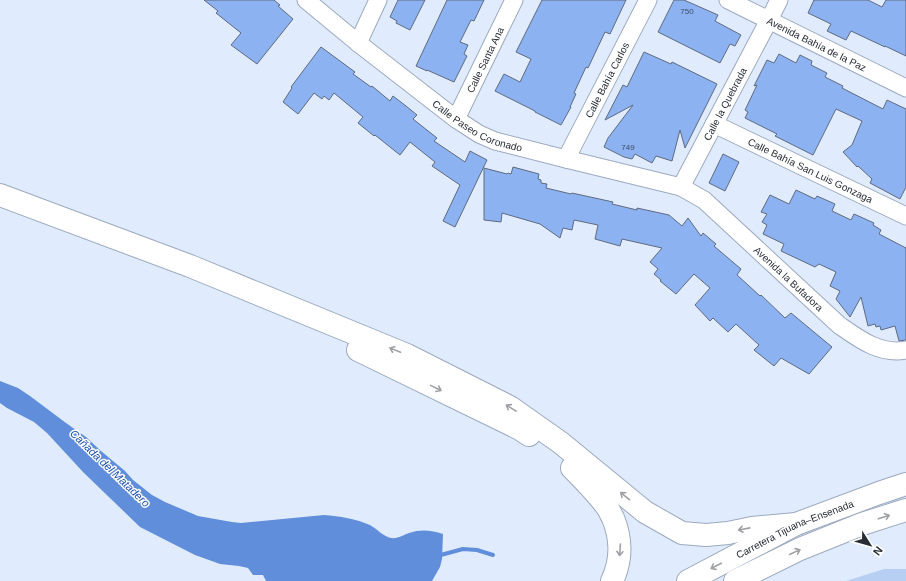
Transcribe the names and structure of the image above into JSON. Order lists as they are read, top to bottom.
{
  "streets": {
    "highway": ["Carretera Tijuana–Ensenada"],
    "street": [
      "Avenida Bahía de la Paz",
      "Calle Santa Ana",
      "Calle Bahía Carlos",
      "Calle la Quebrada",
      "Calle Paseo Coronado",
      "Calle Bahía San Luis Gonzaga",
      "Avenida la Bufadora"
    ]
  },
  "crossings": [
    ["Avenida Bahía de la Paz", "Calle la Quebrada"],
    ["Calle Santa Ana", "Calle Paseo Coronado"],
    ["Calle Bahía Carlos", "Calle Paseo Coronado"],
    ["Calle la Quebrada", "Calle Paseo Coronado"],
    ["Calle la Quebrada", "Calle Bahía San Luis Gonzaga"],
    ["Calle la Quebrada", "Avenida la Bufadora"],
    ["Calle Paseo Coronado", "Avenida la Bufadora"]
  ],
  "water": ["Cañada del Matadero"],
  "house_numbers": ["750", "749"],
  "north": "bottom right"
}
